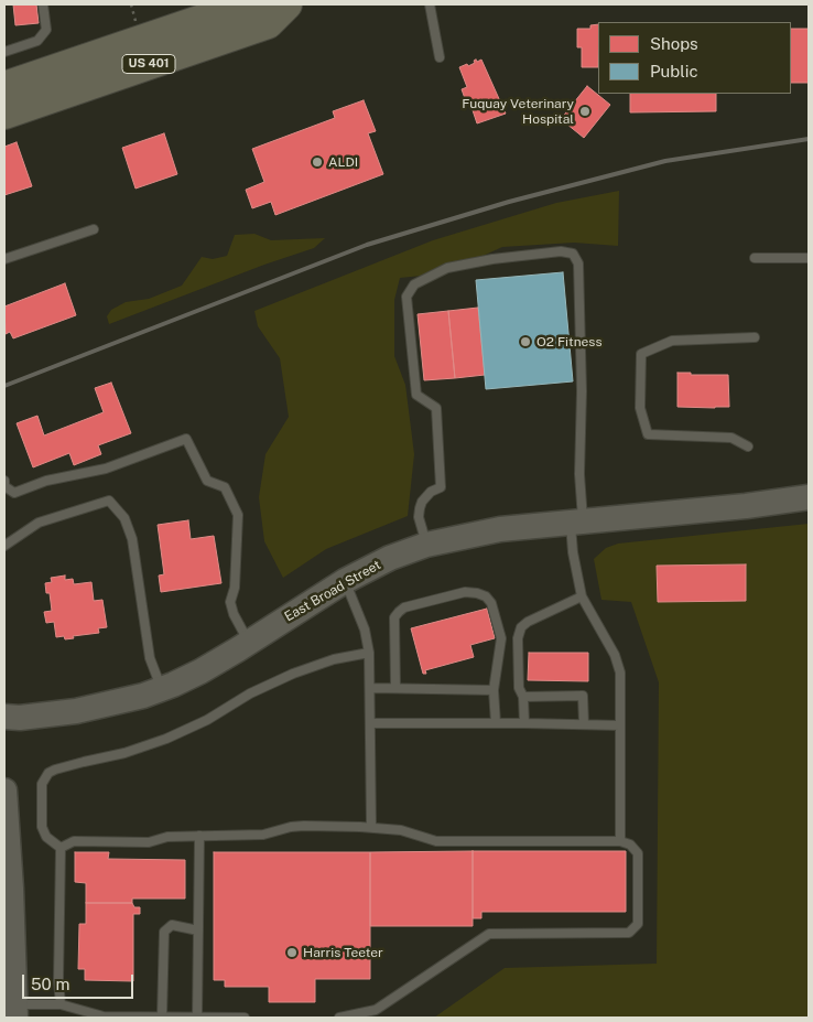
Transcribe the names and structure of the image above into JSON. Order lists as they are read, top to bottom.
{
  "streets": {
    "highway": ["US 401"],
    "main road": ["East Broad Street"]
  },
  "places": [
    "Fuquay Veterinary Hospital",
    "ALDI",
    "O2 Fitness",
    "Harris Teeter"
  ],
  "legend": ["Shops", "Public"],
  "scale_bar": "50 m"
}
